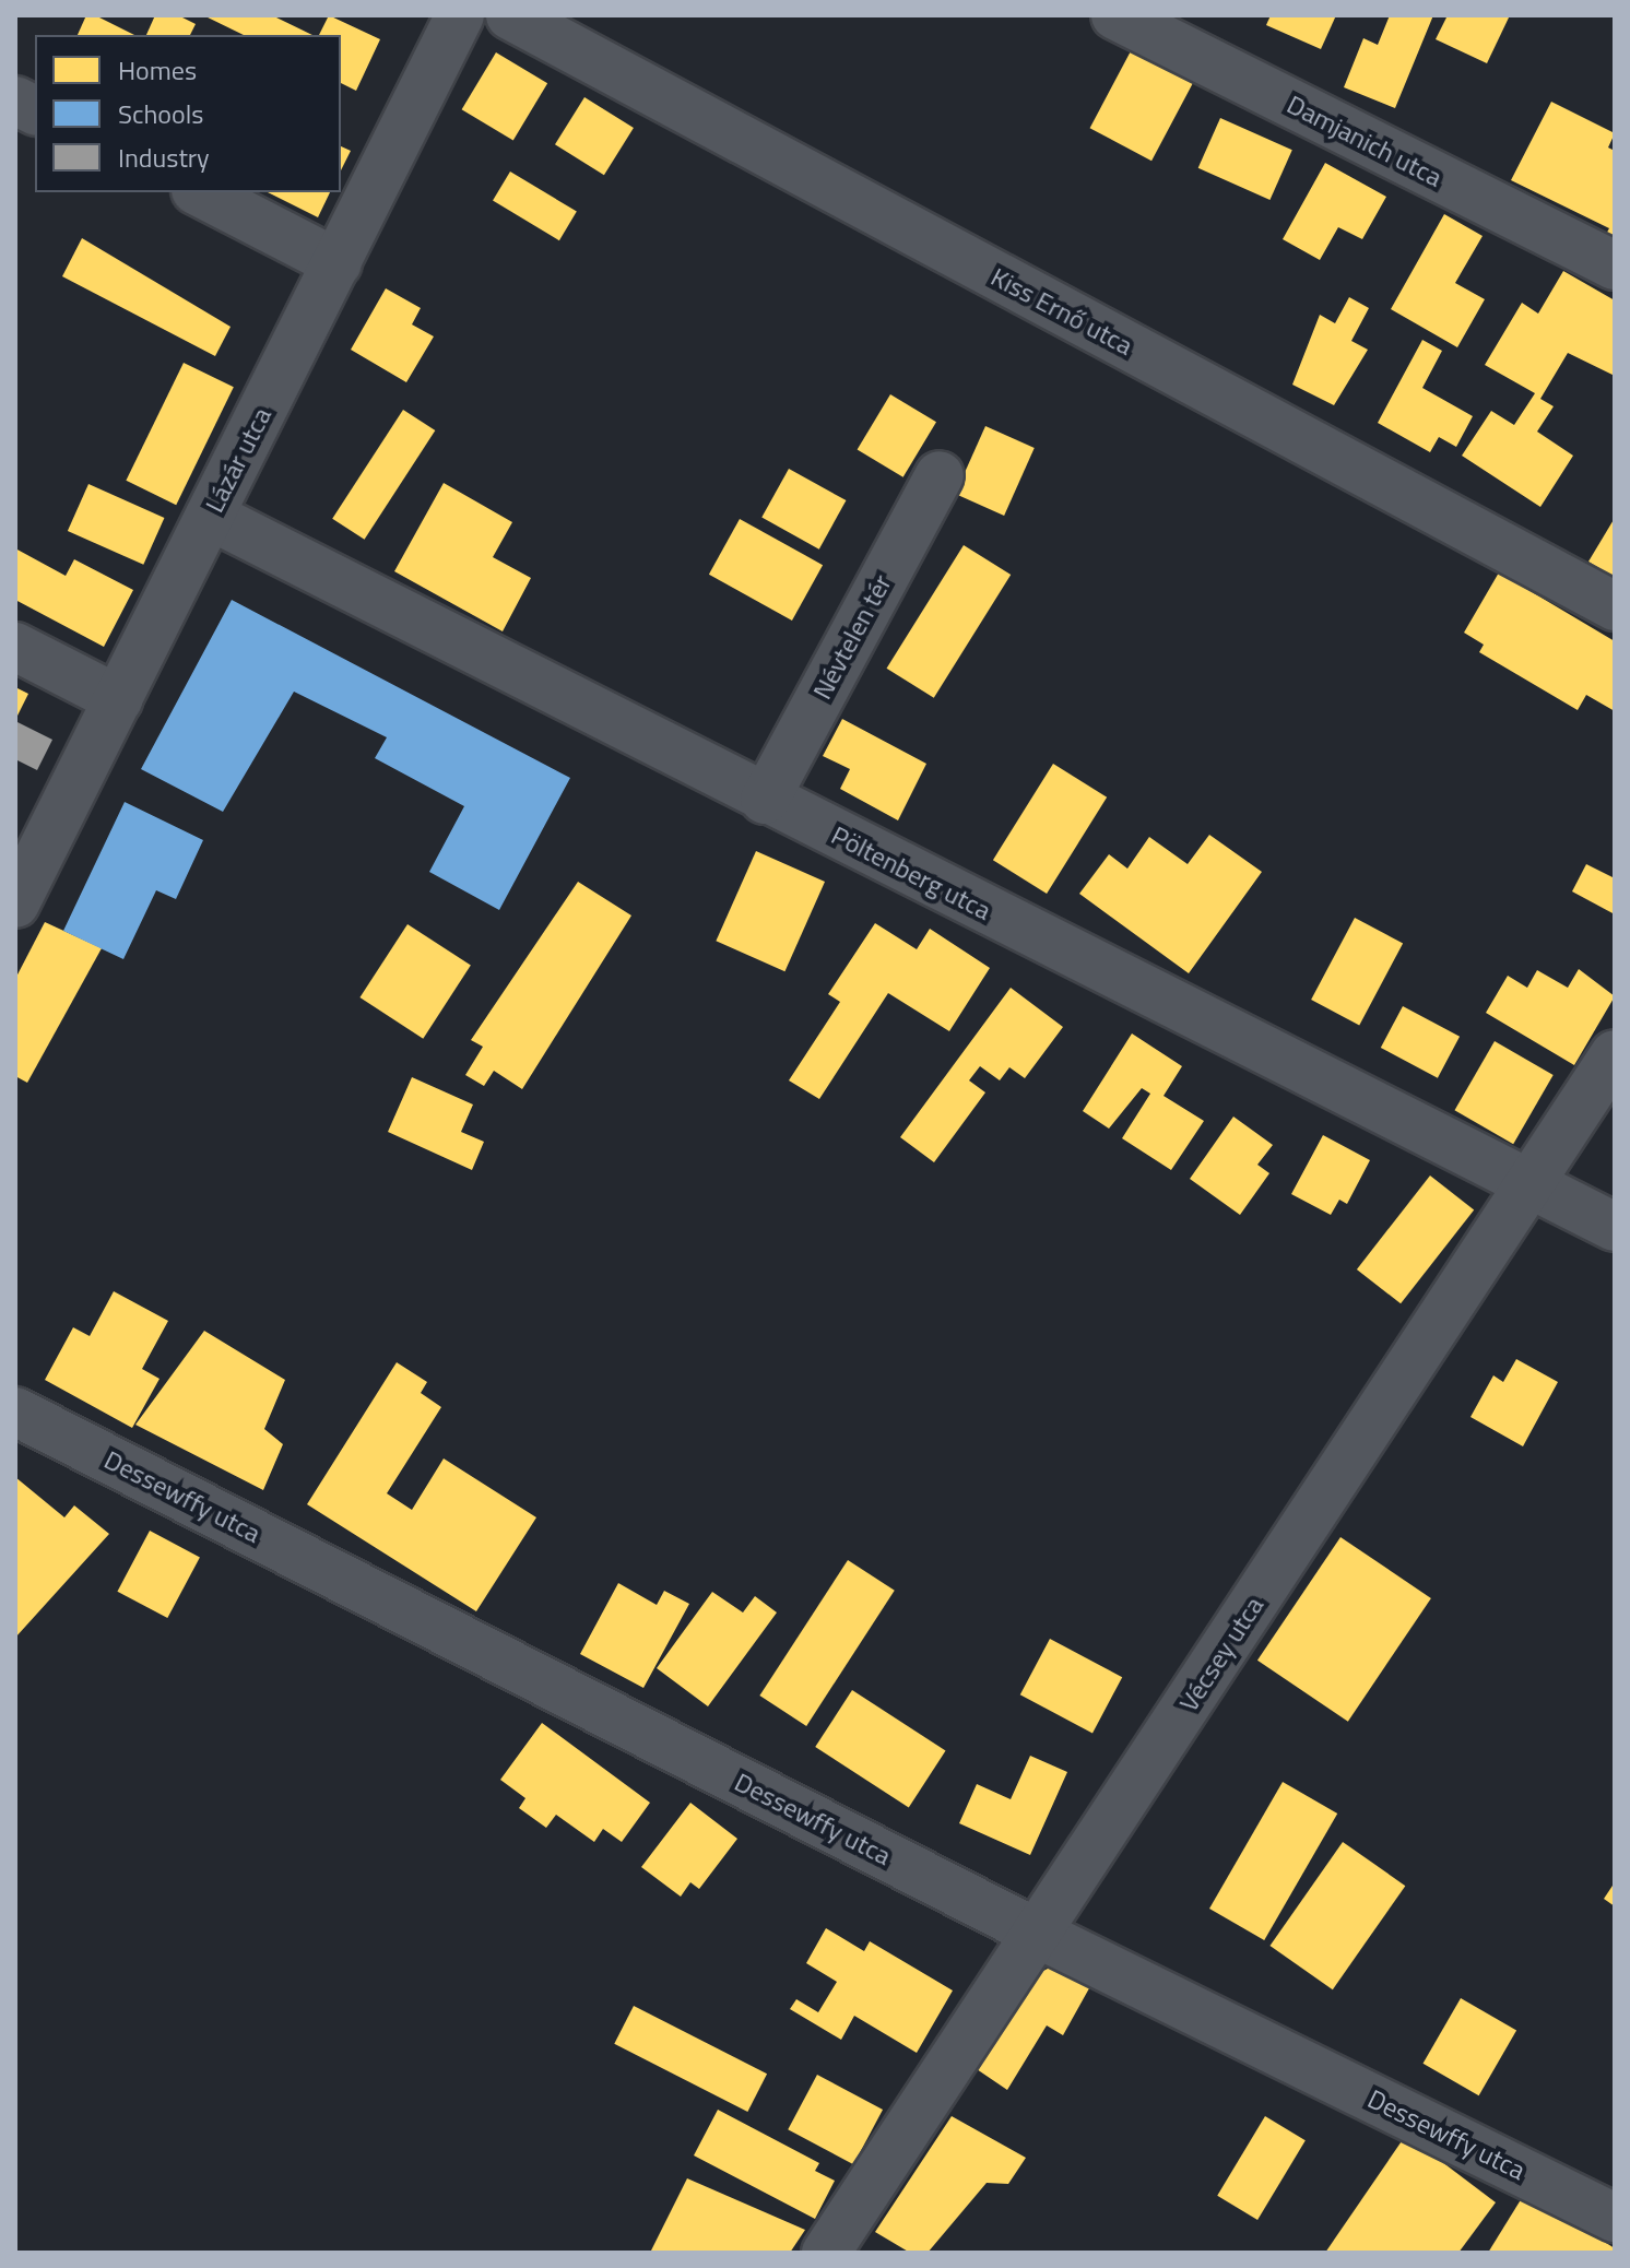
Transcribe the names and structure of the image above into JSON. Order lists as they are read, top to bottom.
{
  "streets": {
    "street": [
      "Damjanich utca",
      "Kiss Ernő utca",
      "Lázár utca",
      "Névtelen tér",
      "Pöltenberg utca",
      "Dessewffy utca",
      "Vécsey utca"
    ]
  },
  "crossings": [
    ["Lázár utca", "Pöltenberg utca"],
    ["Névtelen tér", "Pöltenberg utca"],
    ["Pöltenberg utca", "Vécsey utca"],
    ["Dessewffy utca", "Vécsey utca"]
  ],
  "legend": ["Homes", "Schools", "Industry"]
}
